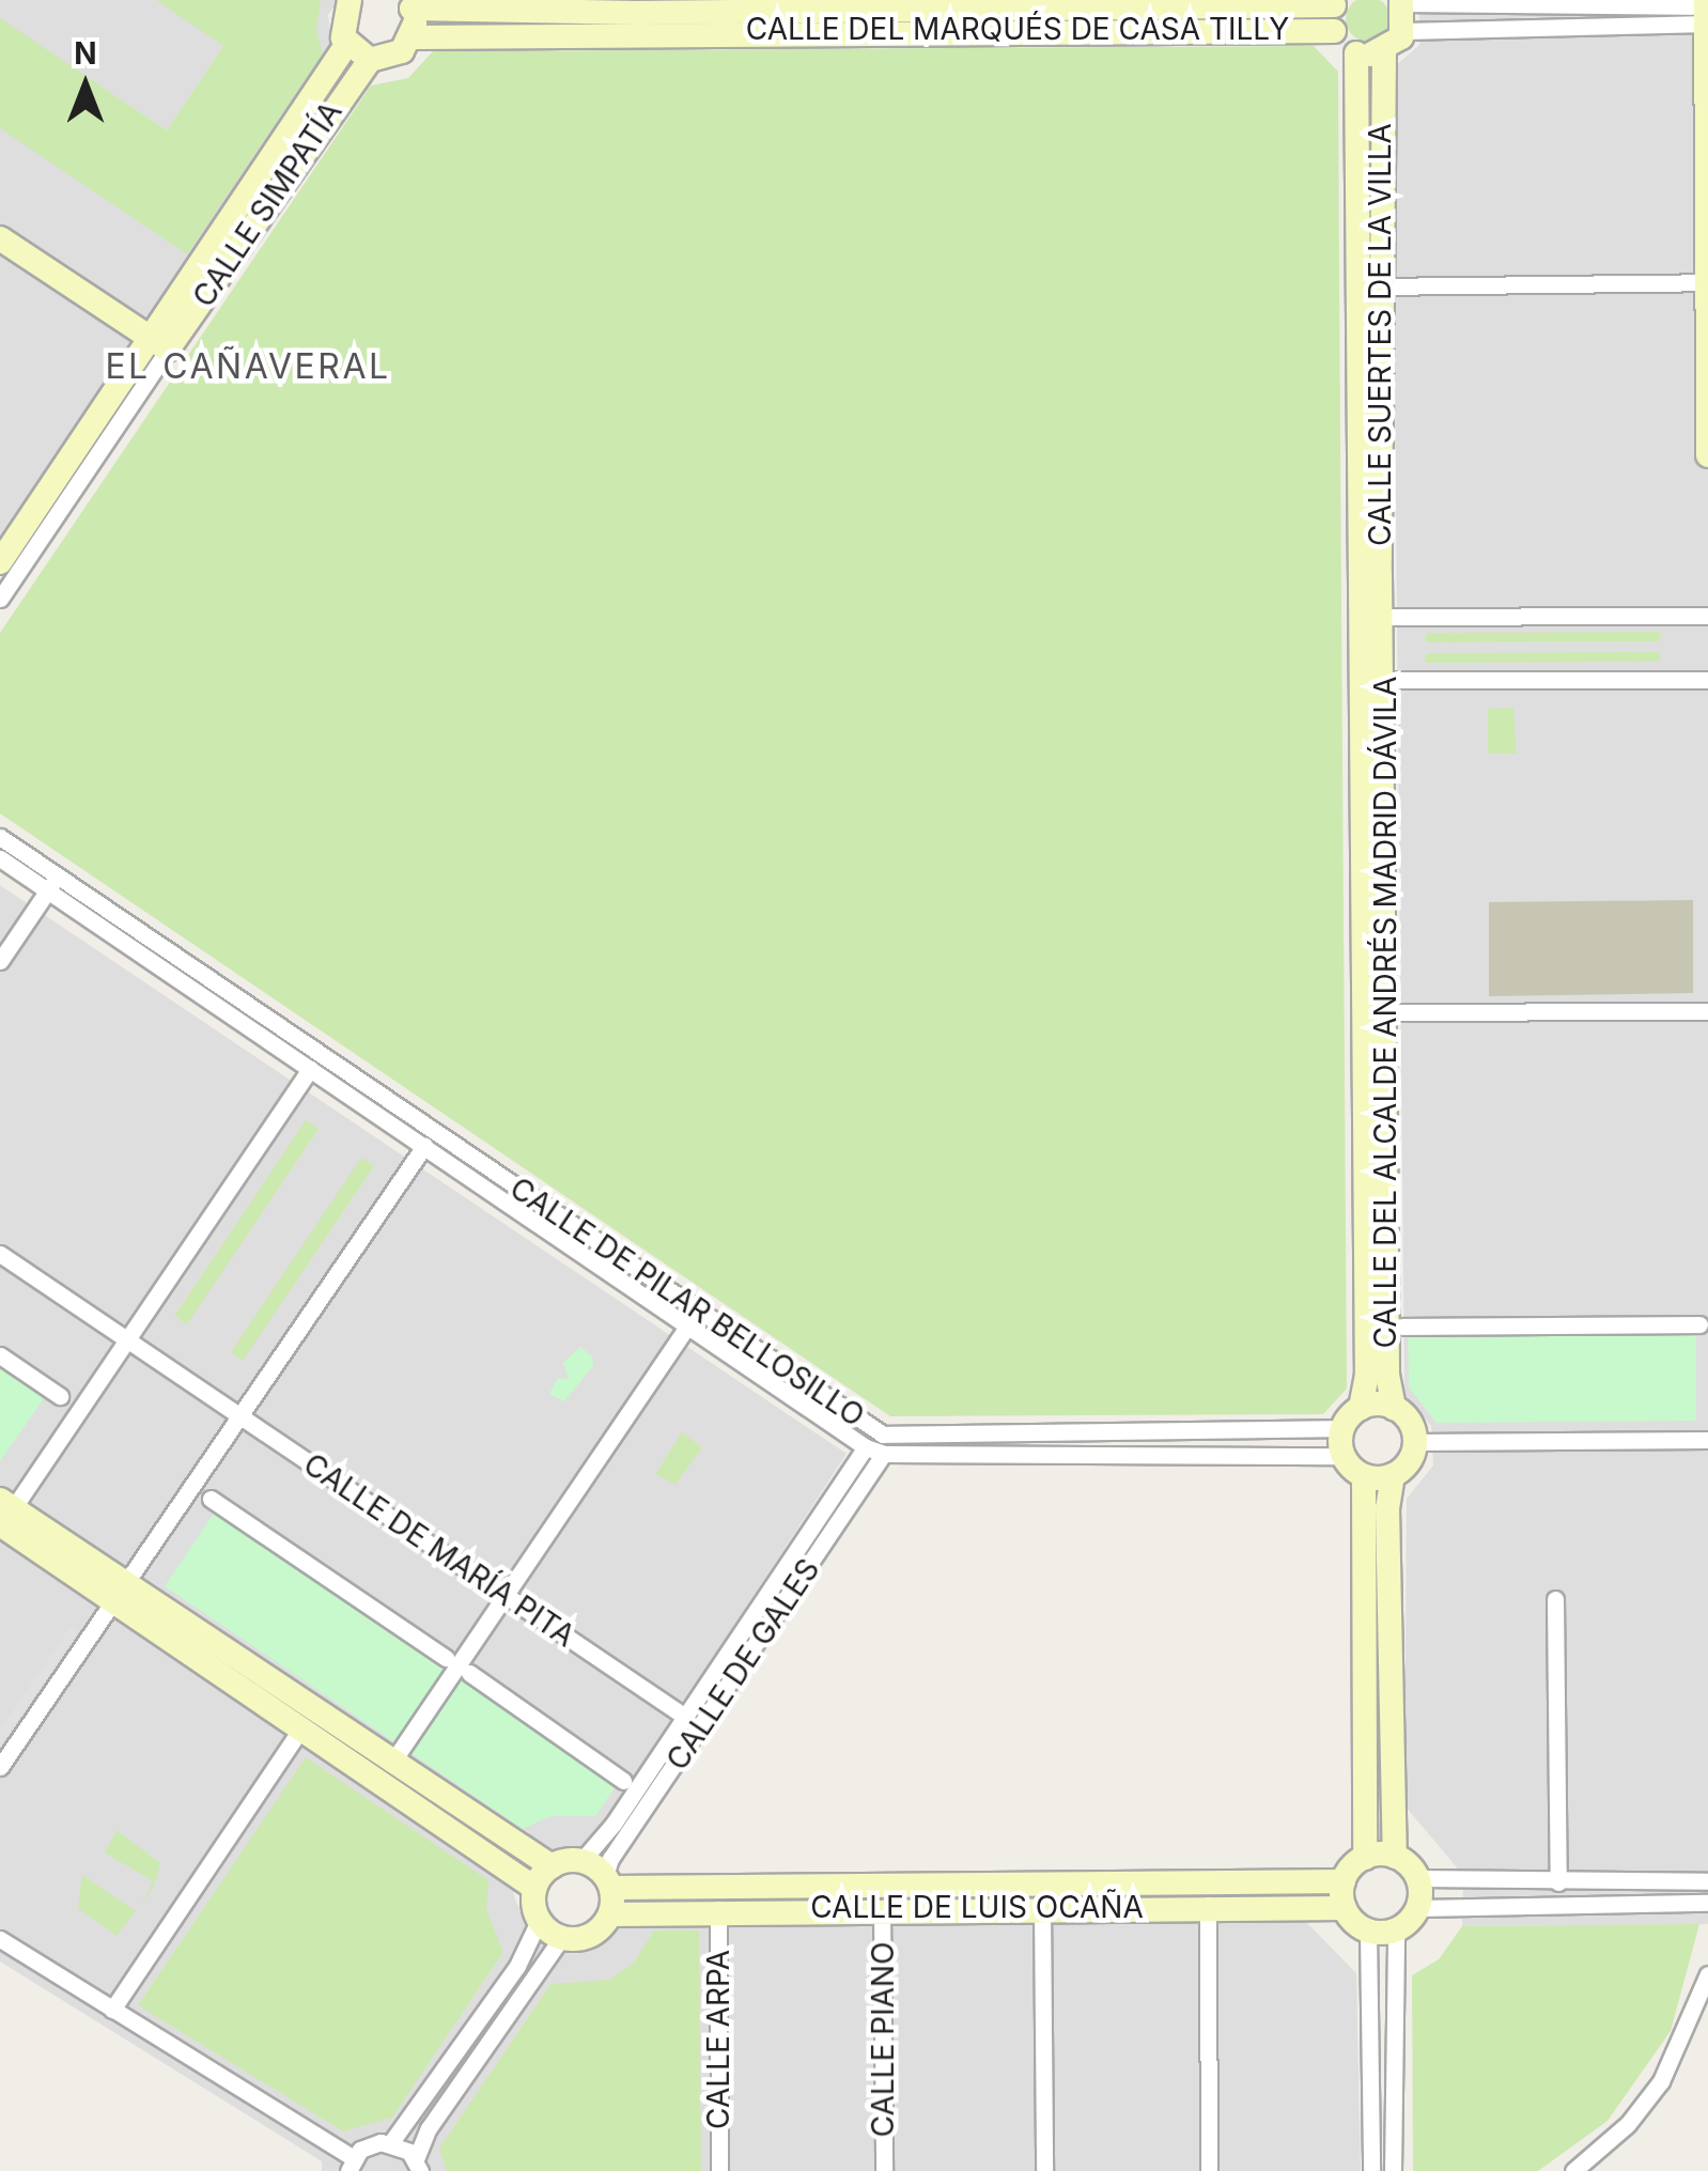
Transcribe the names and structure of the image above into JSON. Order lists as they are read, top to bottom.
{
  "streets": {
    "main road": [
      "CALLE DEL MARQUÉS DE CASA TILLY",
      "CALLE SIMPATÍA",
      "CALLE SUERTES DE LA VILLA",
      "CALLE DEL ALCALDE ANDRÉS MADRID DÁVILA",
      "CALLE DE LUIS OCAÑA"
    ],
    "street": [
      "CALLE DE PILAR BELLOSILLO",
      "CALLE DE MARÍA PITA",
      "CALLE DE GALES",
      "CALLE ARPA",
      "CALLE PIANO"
    ]
  },
  "crossings": [
    ["CALLE SUERTES DE LA VILLA", "CALLE DEL ALCALDE ANDRÉS MADRID DÁVILA"],
    ["CALLE DEL ALCALDE ANDRÉS MADRID DÁVILA", "CALLE DE PILAR BELLOSILLO"],
    ["CALLE DE PILAR BELLOSILLO", "CALLE DE GALES"],
    ["CALLE DE MARÍA PITA", "CALLE DE GALES"],
    ["CALLE DE GALES", "CALLE DE LUIS OCAÑA"],
    ["CALLE DE LUIS OCAÑA", "CALLE ARPA"],
    ["CALLE DE LUIS OCAÑA", "CALLE PIANO"]
  ],
  "districts": ["EL CAÑAVERAL"],
  "north": "top"
}
